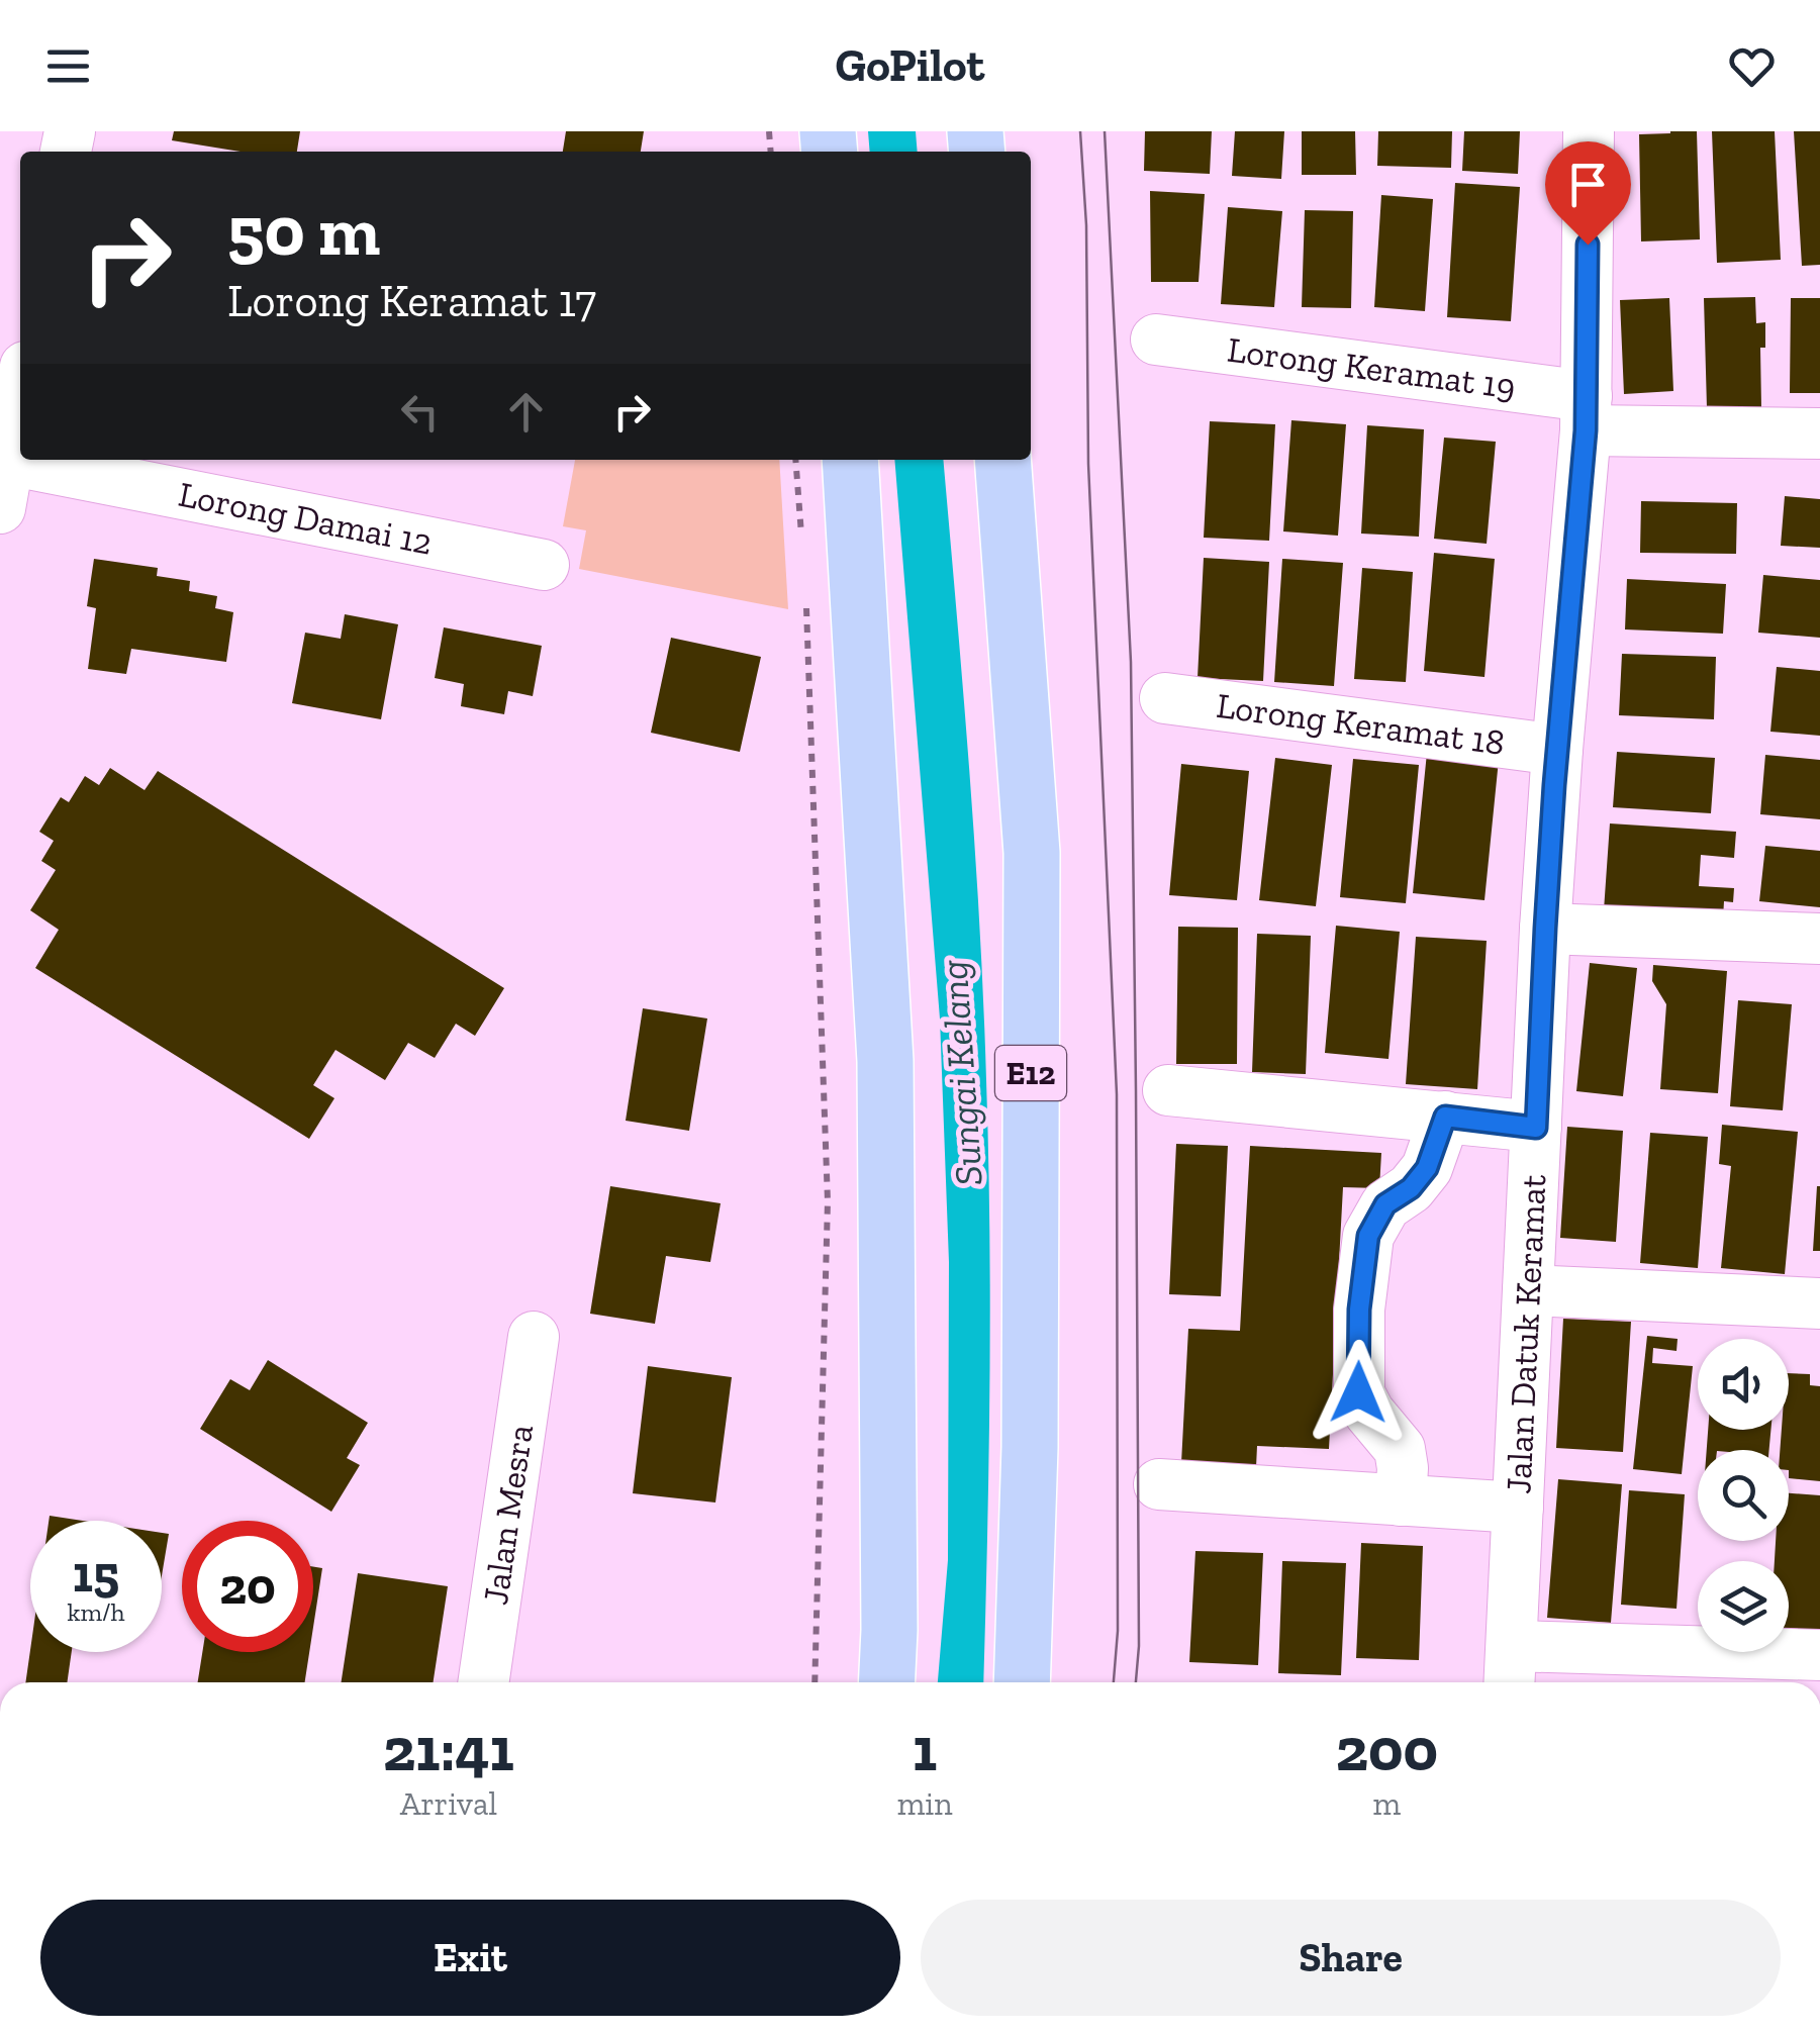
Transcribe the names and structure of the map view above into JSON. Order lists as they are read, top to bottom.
{
  "streets": {
    "highway": ["E12"],
    "street": [
      "Lorong Keramat 19",
      "Lorong Damai 12",
      "Lorong Keramat 18",
      "Jalan Datuk Keramat",
      "Jalan Mesra"
    ]
  },
  "crossings": [
    ["Lorong Keramat 19", "Jalan Datuk Keramat"],
    ["Lorong Keramat 18", "Jalan Datuk Keramat"]
  ],
  "water": ["Sungai Kelang"],
  "page": {
    "header": "GoPilot",
    "turn": ["50 m", "Lorong Keramat 17"],
    "speed": "15 km/h",
    "limit": "20",
    "eta": [
      "21:41",
      "Arrival",
      "1",
      "min",
      "200",
      "m"
    ],
    "buttons": ["Exit", "Share"]
  }
}
